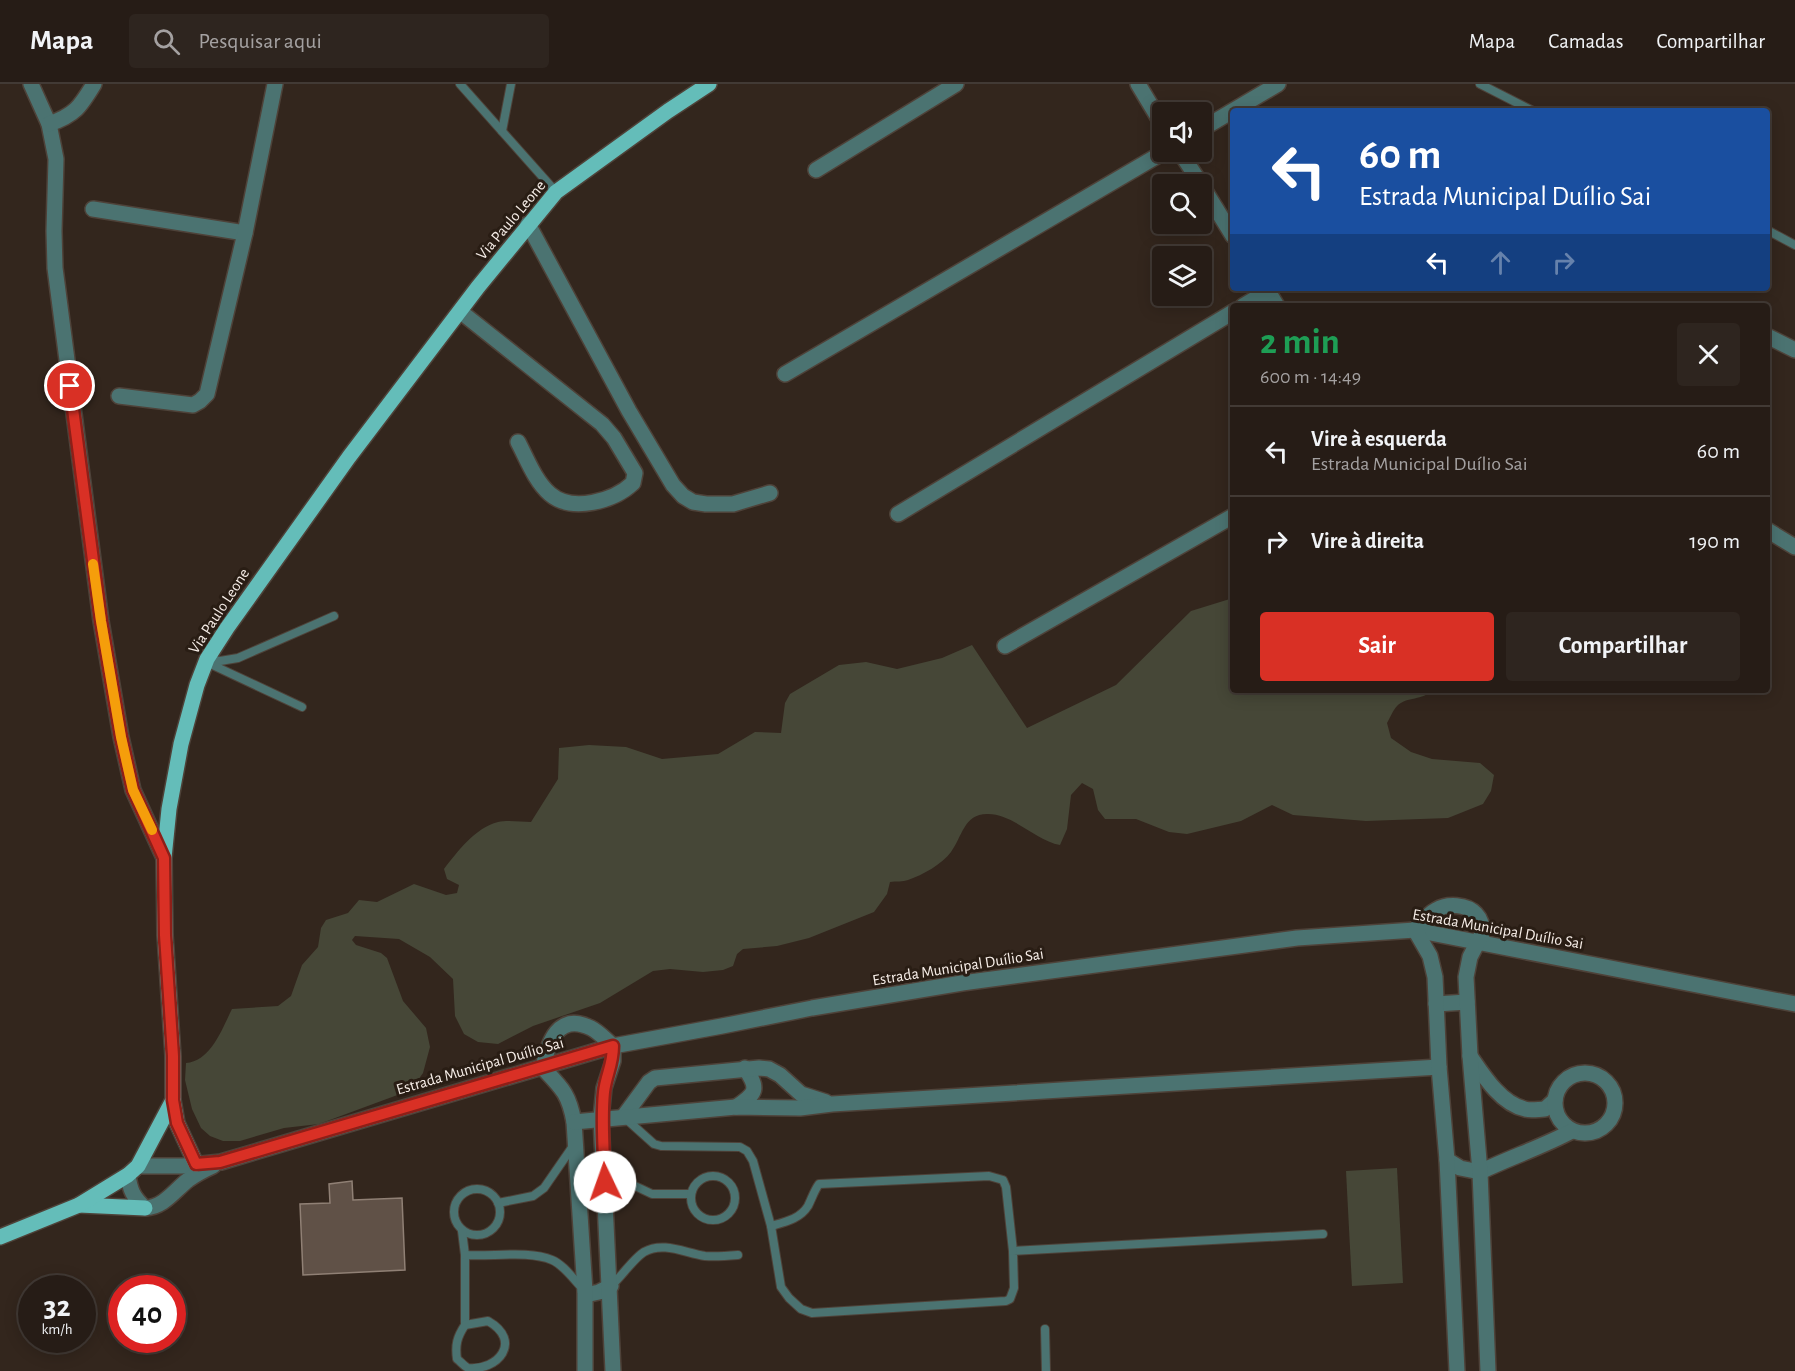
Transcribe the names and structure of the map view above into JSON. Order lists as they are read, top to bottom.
{
  "streets": {
    "main road": ["Via Paulo Leone"],
    "street": ["Estrada Municipal Duílio Sai"]
  },
  "crossings": [
    ["Via Paulo Leone", "Estrada Municipal Duílio Sai"]
  ],
  "page": {
    "header": "Mapa",
    "search": "Pesquisar aqui",
    "nav": ["Mapa", "Camadas", "Compartilhar"],
    "turn": ["60 m", "Estrada Municipal Duílio Sai"],
    "heading": ["2 min", "600 m · 14:49"],
    "list": [
      {
        "name": "Vire à esquerda",
        "note": "Estrada Municipal Duílio Sai",
        "value": "60 m"
      },
      {
        "name": "Vire à direita",
        "value": "190 m"
      }
    ],
    "buttons": ["Sair", "Compartilhar"],
    "speed": "32 km/h",
    "limit": "40"
  }
}
